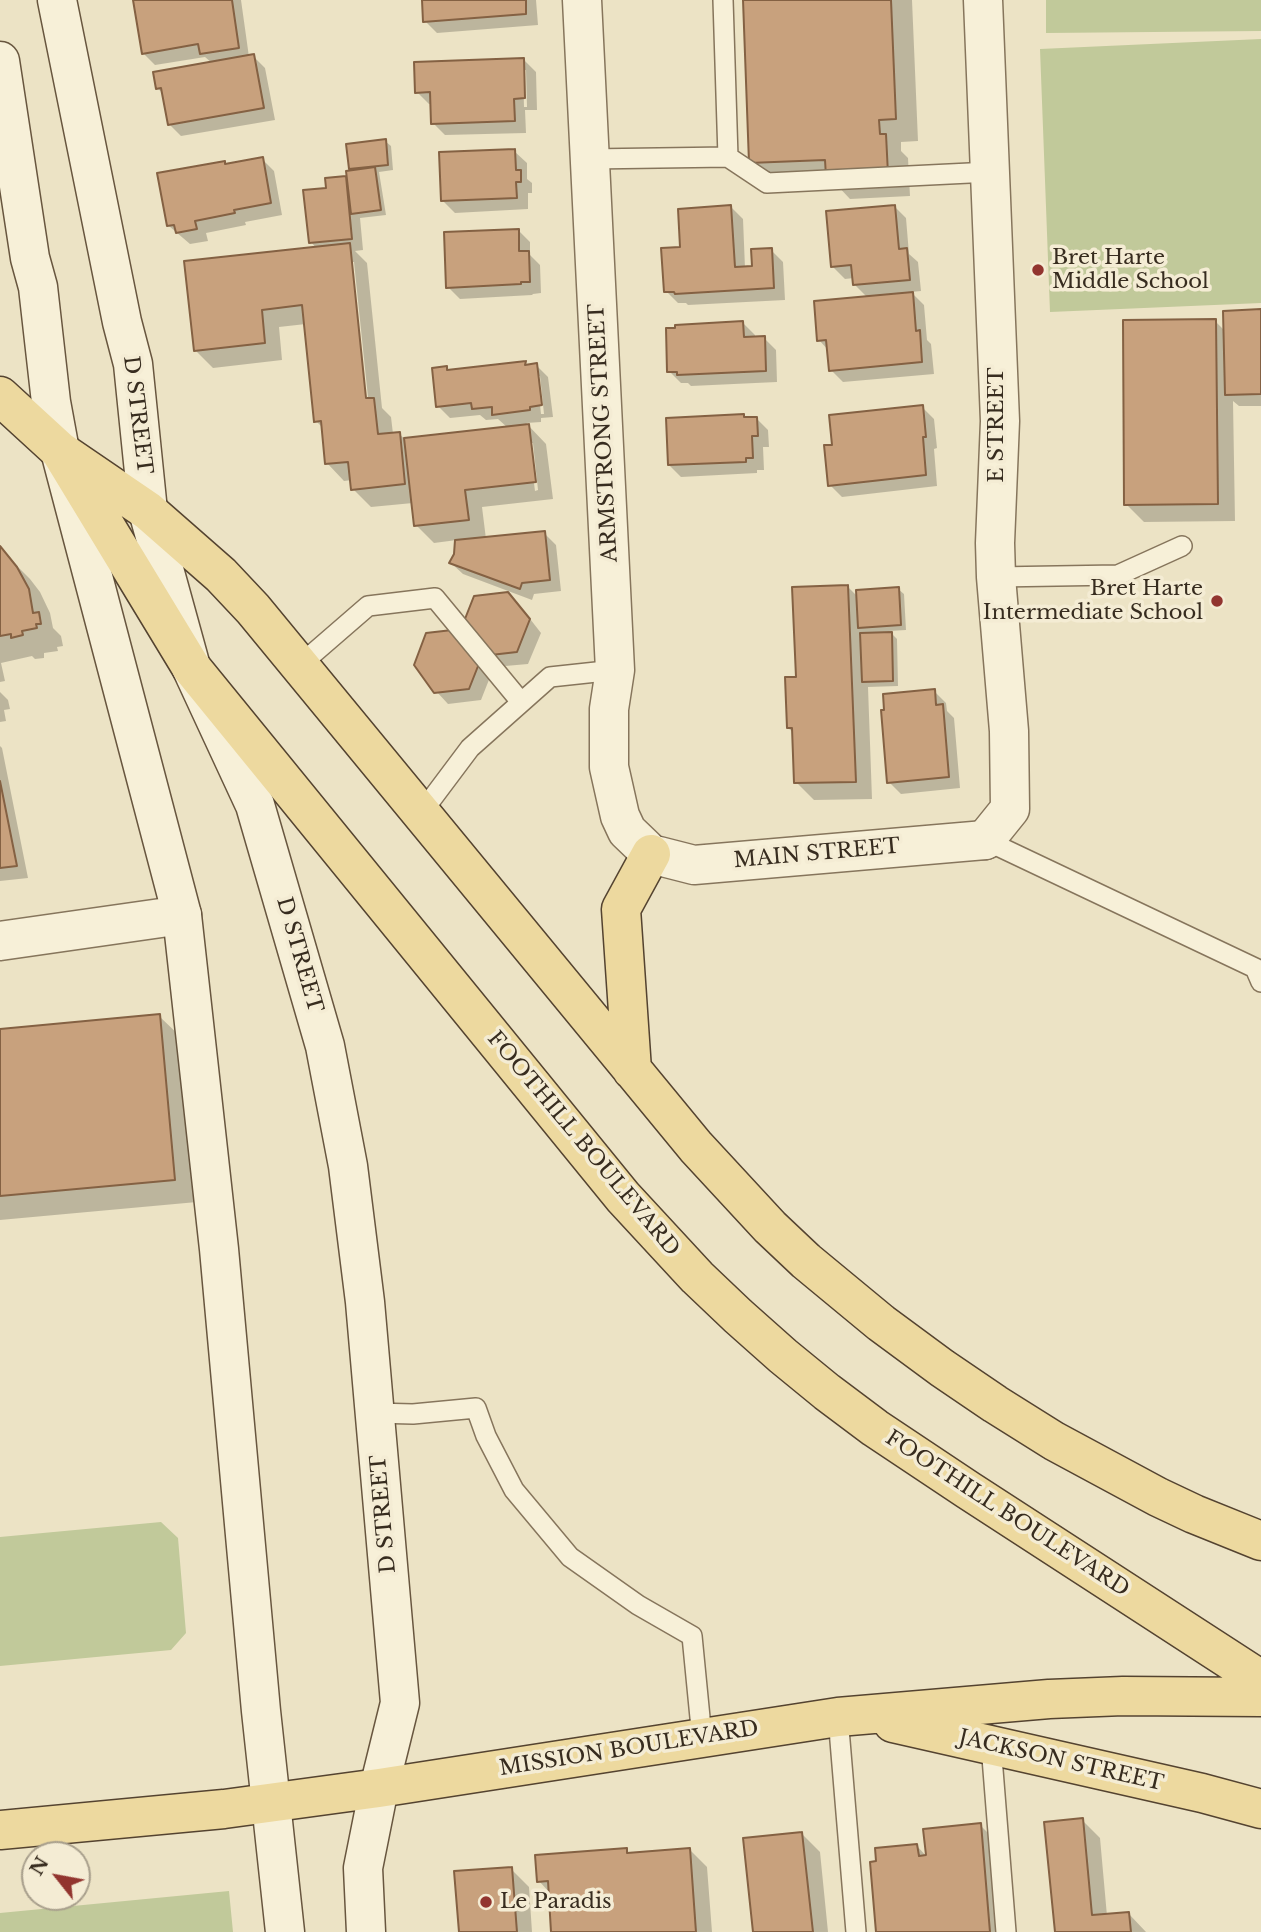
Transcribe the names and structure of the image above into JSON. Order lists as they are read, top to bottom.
{
  "streets": {
    "main road": [
      "D STREET",
      "E STREET",
      "ARMSTRONG STREET",
      "MAIN STREET",
      "FOOTHILL BOULEVARD",
      "MISSION BOULEVARD",
      "JACKSON STREET"
    ]
  },
  "crossings": [
    ["D STREET", "FOOTHILL BOULEVARD"],
    ["D STREET", "MISSION BOULEVARD"],
    ["E STREET", "MAIN STREET"],
    ["ARMSTRONG STREET", "MAIN STREET"],
    ["MISSION BOULEVARD", "JACKSON STREET"]
  ],
  "places": ["Bret Harte Middle School", "Bret Harte Intermediate School", "Le Paradis"],
  "north": "top left"
}
